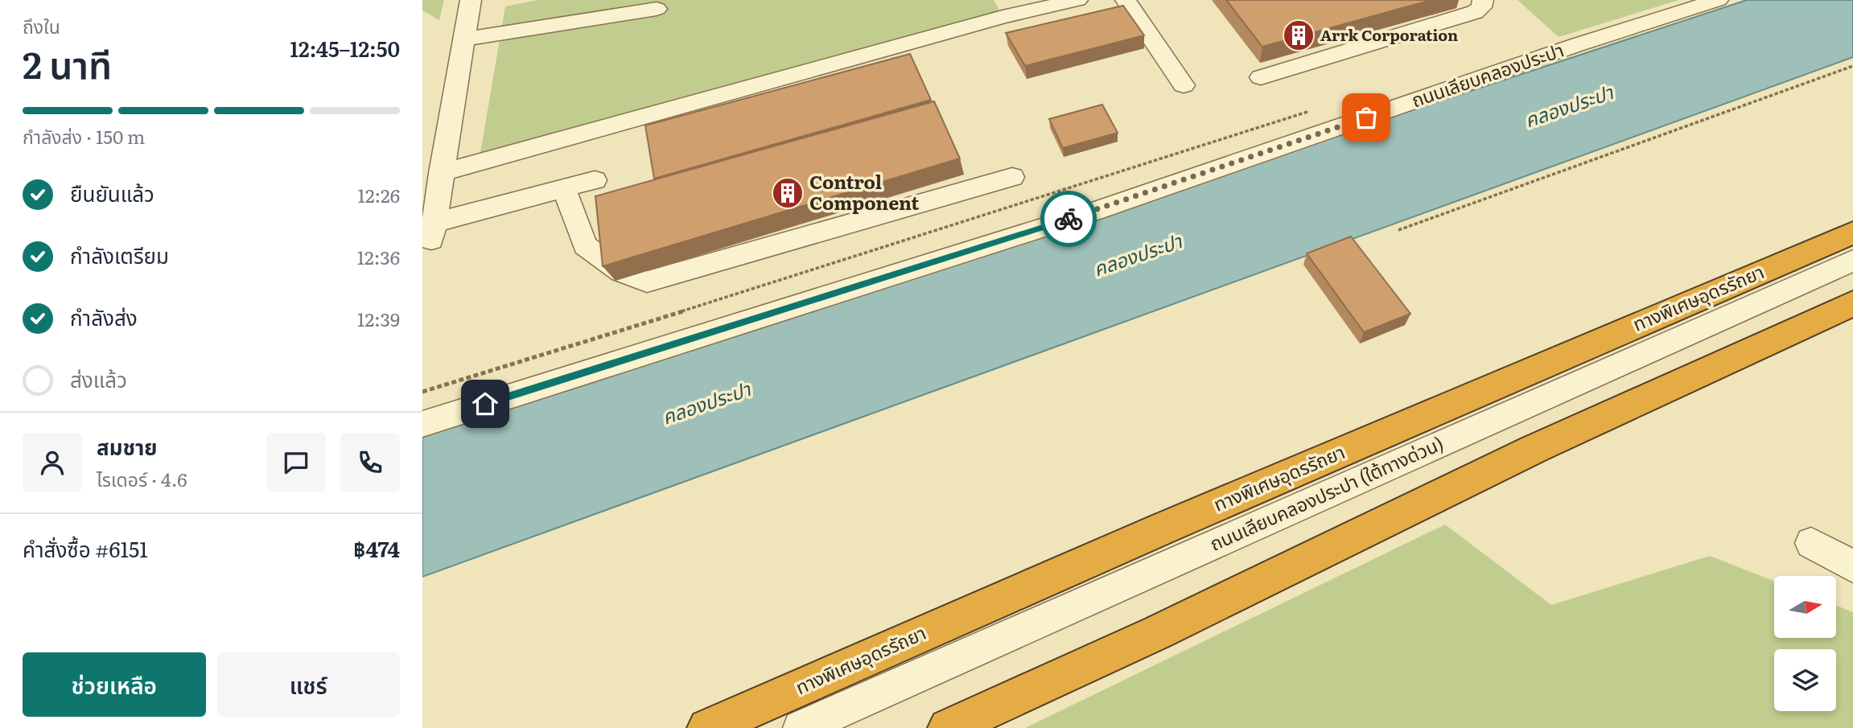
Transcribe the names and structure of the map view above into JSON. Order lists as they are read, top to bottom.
{
  "streets": {
    "highway": ["ทางพิเศษอุดรรัถยา"],
    "street": ["ถนนเลียบคลองประปา", "ถนนเลียบคลองประปา (ใต้ทางด่วน)"]
  },
  "water": ["คลองประปา"],
  "places": {
    "building": ["Arrk Corporation", "Control Component"]
  },
  "north": "right",
  "page": {
    "heading": ["2 นาที", "ถึงใน", "12:45–12:50"],
    "panel": [
      "สมชาย",
      "ไรเดอร์ · 4.6",
      "คำสั่งซื้อ #6151",
      "฿474"
    ],
    "bar": "กำลังส่ง · 150 m",
    "list": [
      ["ยืนยันแล้ว", "12:26"],
      ["กำลังเตรียม", "12:36"],
      ["กำลังส่ง", "12:39"],
      "ส่งแล้ว"
    ],
    "buttons": ["ช่วยเหลือ", "แชร์"]
  }
}
